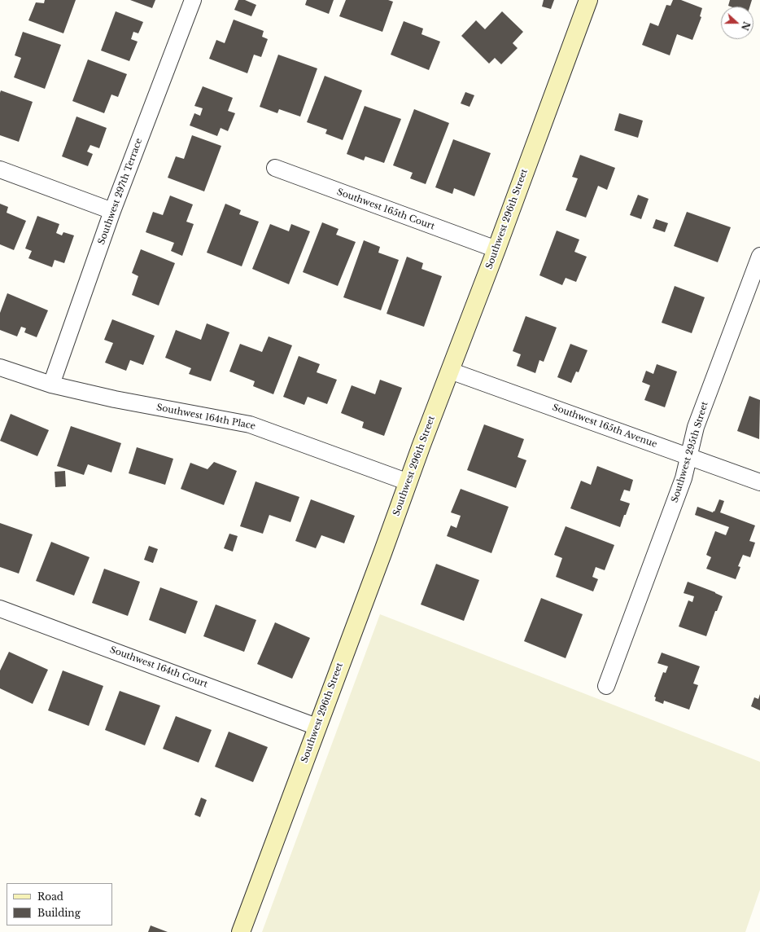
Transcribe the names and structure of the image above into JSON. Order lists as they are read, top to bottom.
{
  "streets": {
    "street": [
      "Southwest 297th Terrace",
      "Southwest 165th Court",
      "Southwest 296th Street",
      "Southwest 164th Place",
      "Southwest 165th Avenue",
      "Southwest 295th Street",
      "Southwest 164th Court"
    ]
  },
  "crossings": [
    ["Southwest 297th Terrace", "Southwest 164th Place"],
    ["Southwest 165th Court", "Southwest 296th Street"],
    ["Southwest 296th Street", "Southwest 164th Place"],
    ["Southwest 296th Street", "Southwest 165th Avenue"],
    ["Southwest 296th Street", "Southwest 164th Court"],
    ["Southwest 165th Avenue", "Southwest 295th Street"]
  ],
  "legend": ["Road", "Building"],
  "north": "right"
}
